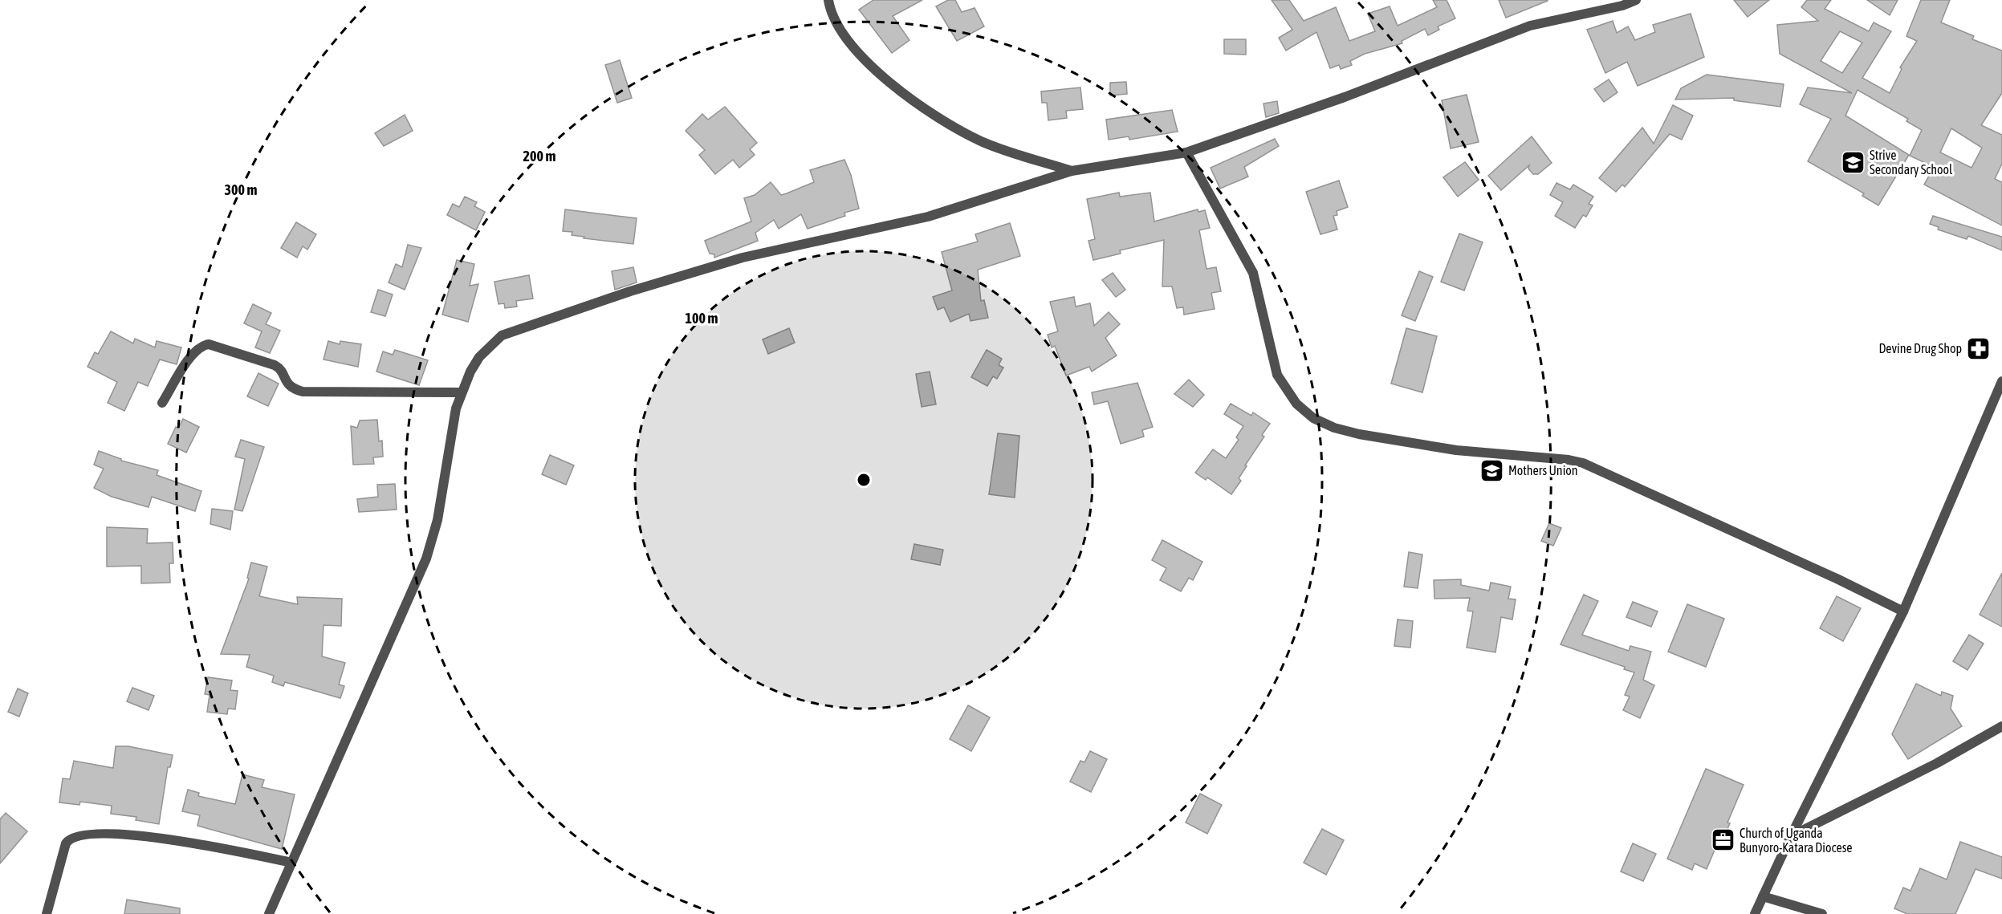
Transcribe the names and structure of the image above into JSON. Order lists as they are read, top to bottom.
{
  "places": {
    "school or university": ["Strive Secondary School", "Mothers Union"],
    "pharmacy": ["Devine Drug Shop"],
    "office": ["Church of Uganda Bunyoro-Katara Diocese"]
  },
  "rings": ["200 m", "300 m", "100 m"]
}
